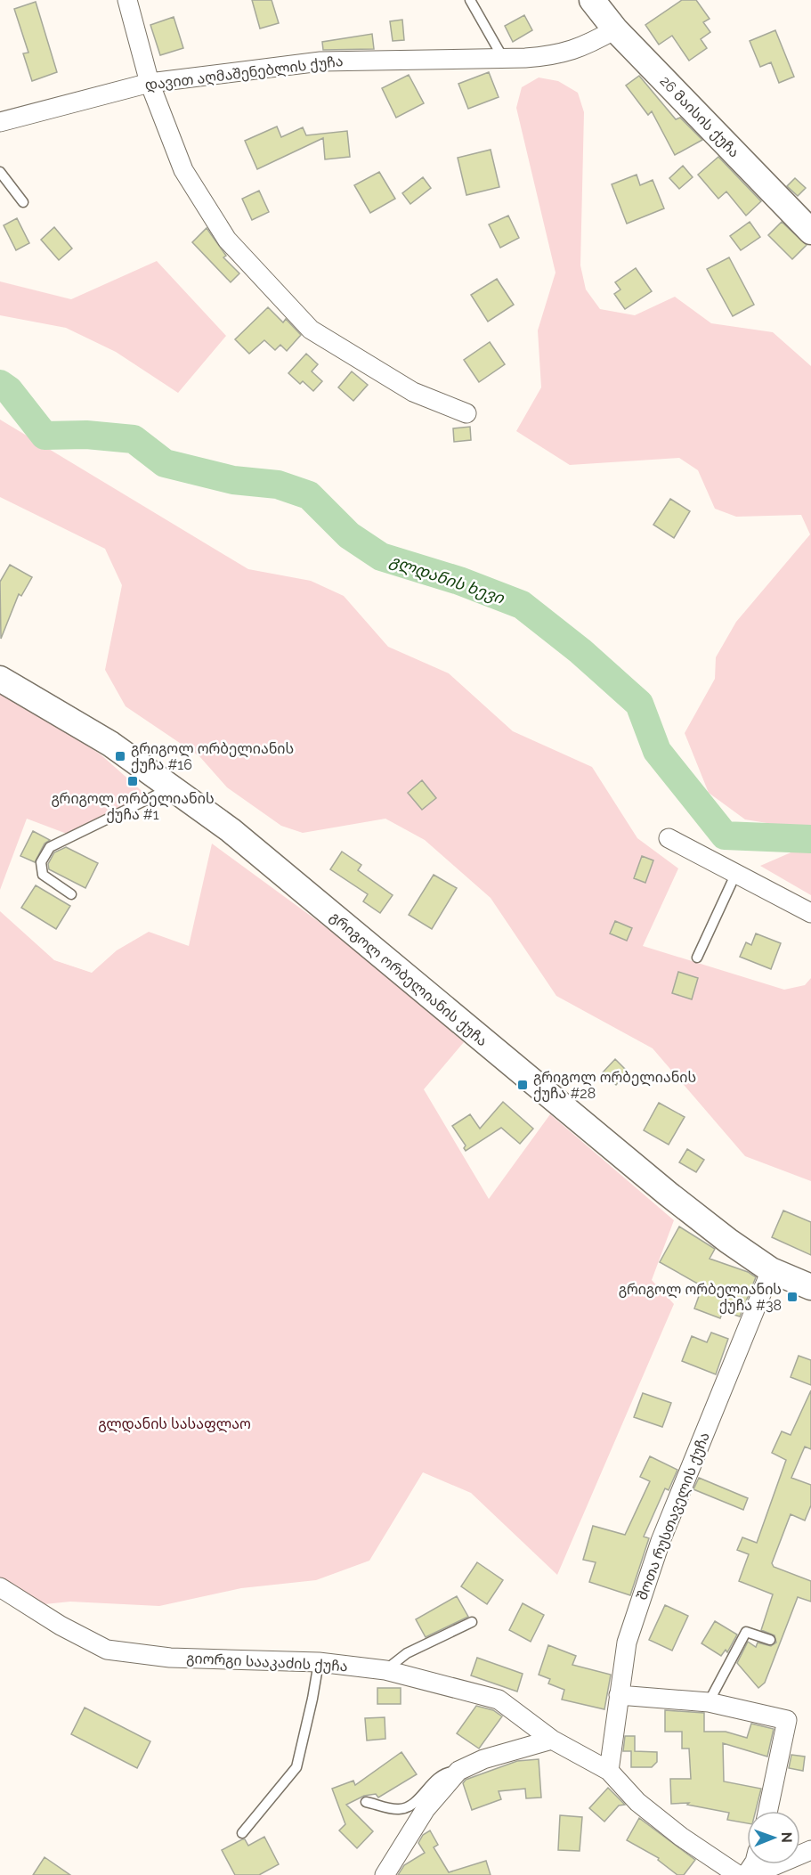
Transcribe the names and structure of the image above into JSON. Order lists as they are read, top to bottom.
{
  "streets": {
    "main road": ["26 მაისის ქუჩა", "გრიგოლ ორბელიანის ქუჩა"],
    "street": ["დავით აღმაშენებლის ქუჩა", "შოთა რუსთაველის ქუჩა", "გიორგი სააკაძის ქუჩა"]
  },
  "crossings": [
    ["დავით აღმაშენებლის ქუჩა", "26 მაისის ქუჩა"],
    ["გრიგოლ ორბელიანის ქუჩა", "შოთა რუსთაველის ქუჩა"],
    ["შოთა რუსთაველის ქუჩა", "გიორგი სააკაძის ქუჩა"]
  ],
  "water": ["გლდანის ხევი"],
  "parks": ["გლდანის სასაფლაო"],
  "places": {
    "transit": [
      "გრიგოლ ორბელიანის ქუჩა #16",
      "გრიგოლ ორბელიანის ქუჩა #1",
      "გრიგოლ ორბელიანის ქუჩა #28",
      "გრიგოლ ორბელიანის ქუჩა #38"
    ]
  },
  "north": "right"
}
